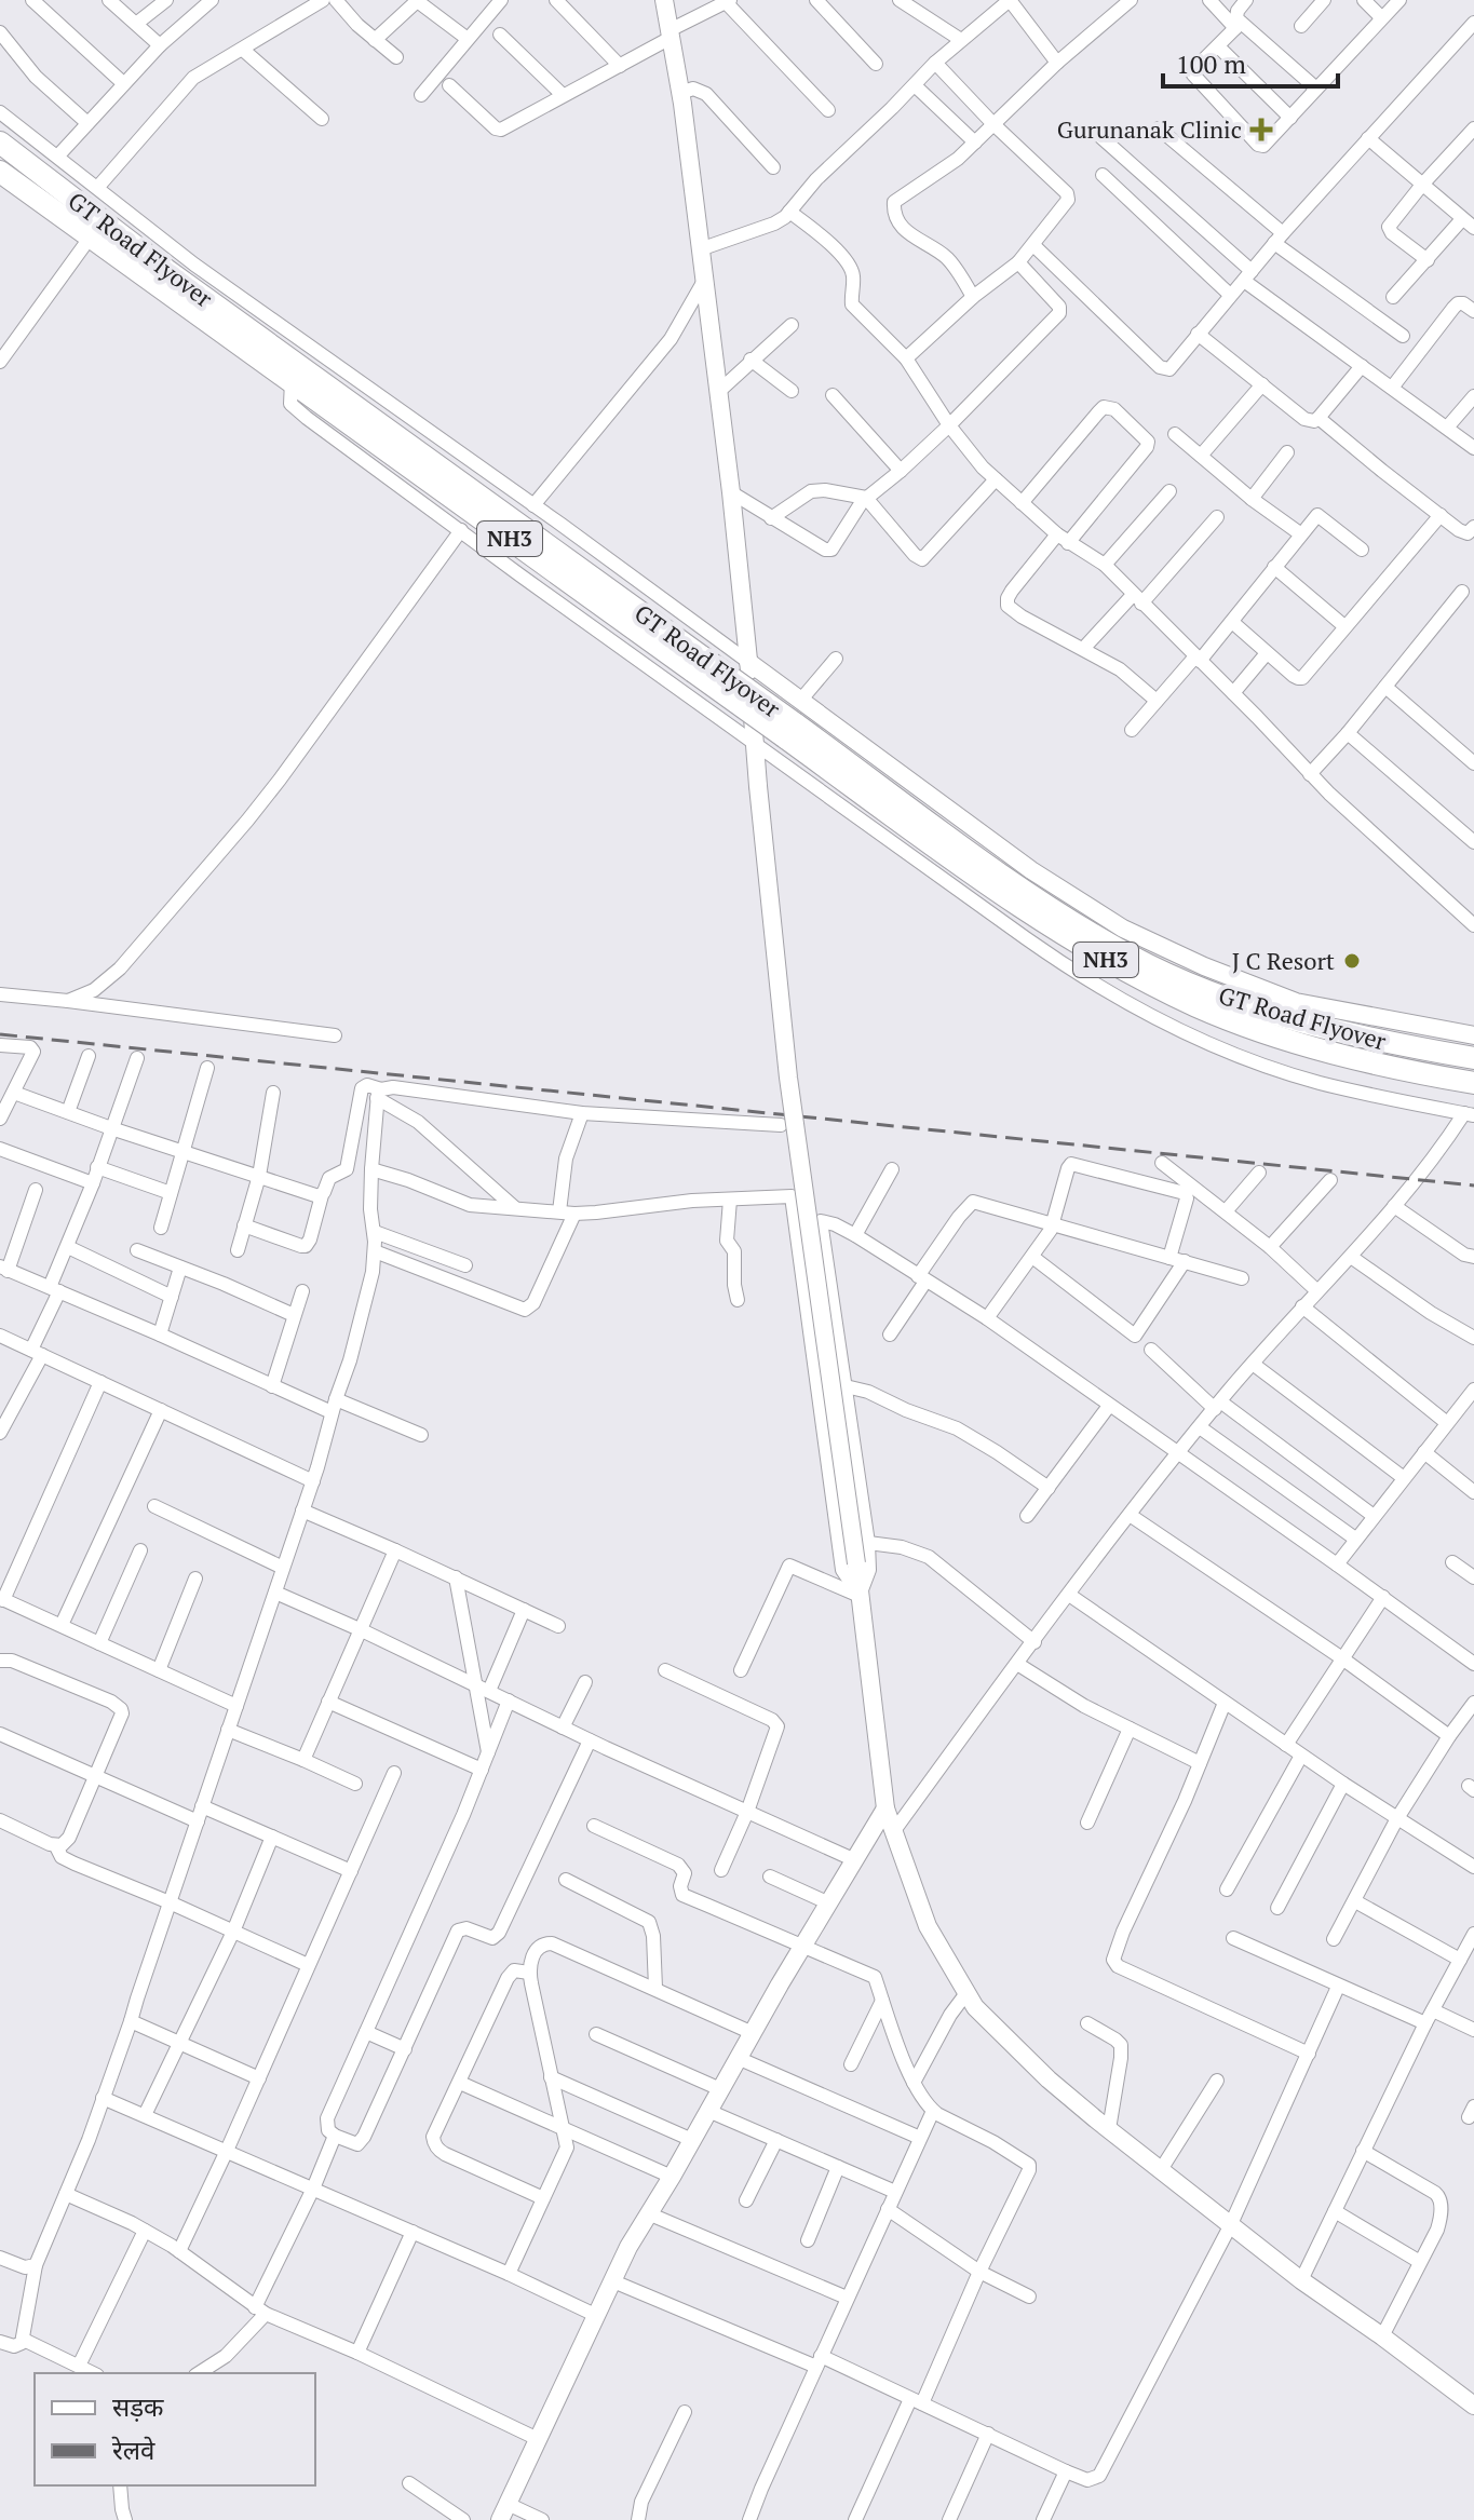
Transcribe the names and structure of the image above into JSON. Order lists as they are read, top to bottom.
{
  "streets": {
    "highway": ["GT Road Flyover", "NH3"]
  },
  "places": {
    "health": ["Gurunanak Clinic"],
    "other": ["J C Resort"]
  },
  "legend": ["सड़क", "रेलवे"],
  "scale_bar": "100 m"
}
